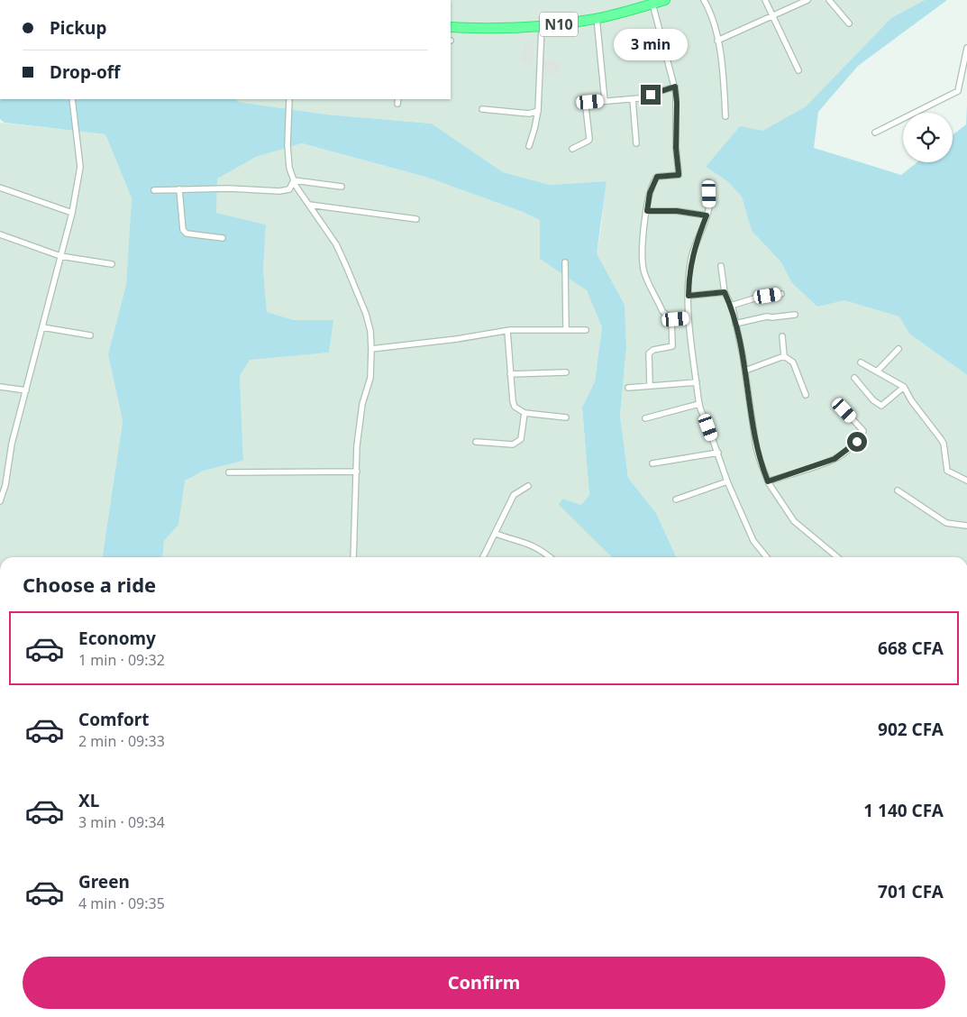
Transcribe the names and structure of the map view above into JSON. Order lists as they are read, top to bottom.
{
  "streets": {
    "highway": ["N10"]
  },
  "page": {
    "banner": ["Pickup", "Drop-off"],
    "bubble": "3 min",
    "heading": "Choose a ride",
    "list": [
      {
        "name": "Economy",
        "note": "1 min · 09:32",
        "value": "668 CFA"
      },
      {
        "name": "Comfort",
        "note": "2 min · 09:33",
        "value": "902 CFA"
      },
      {
        "name": "XL",
        "note": "3 min · 09:34",
        "value": "1 140 CFA"
      },
      {
        "name": "Green",
        "note": "4 min · 09:35",
        "value": "701 CFA"
      }
    ],
    "buttons": "Confirm"
  }
}
